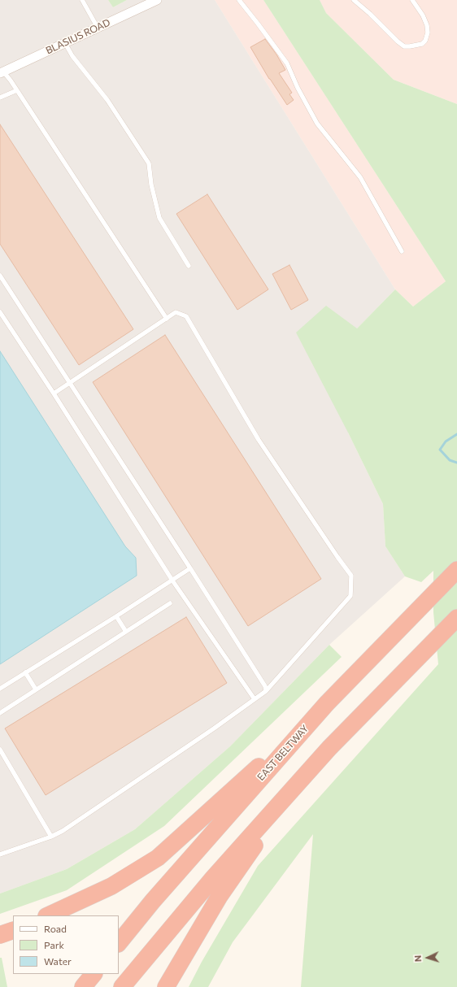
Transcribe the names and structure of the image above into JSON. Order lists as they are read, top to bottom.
{
  "streets": {
    "highway": ["EAST BELTWAY"],
    "street": ["BLASIUS ROAD"]
  },
  "legend": ["Road", "Park", "Water"],
  "north": "left"
}
